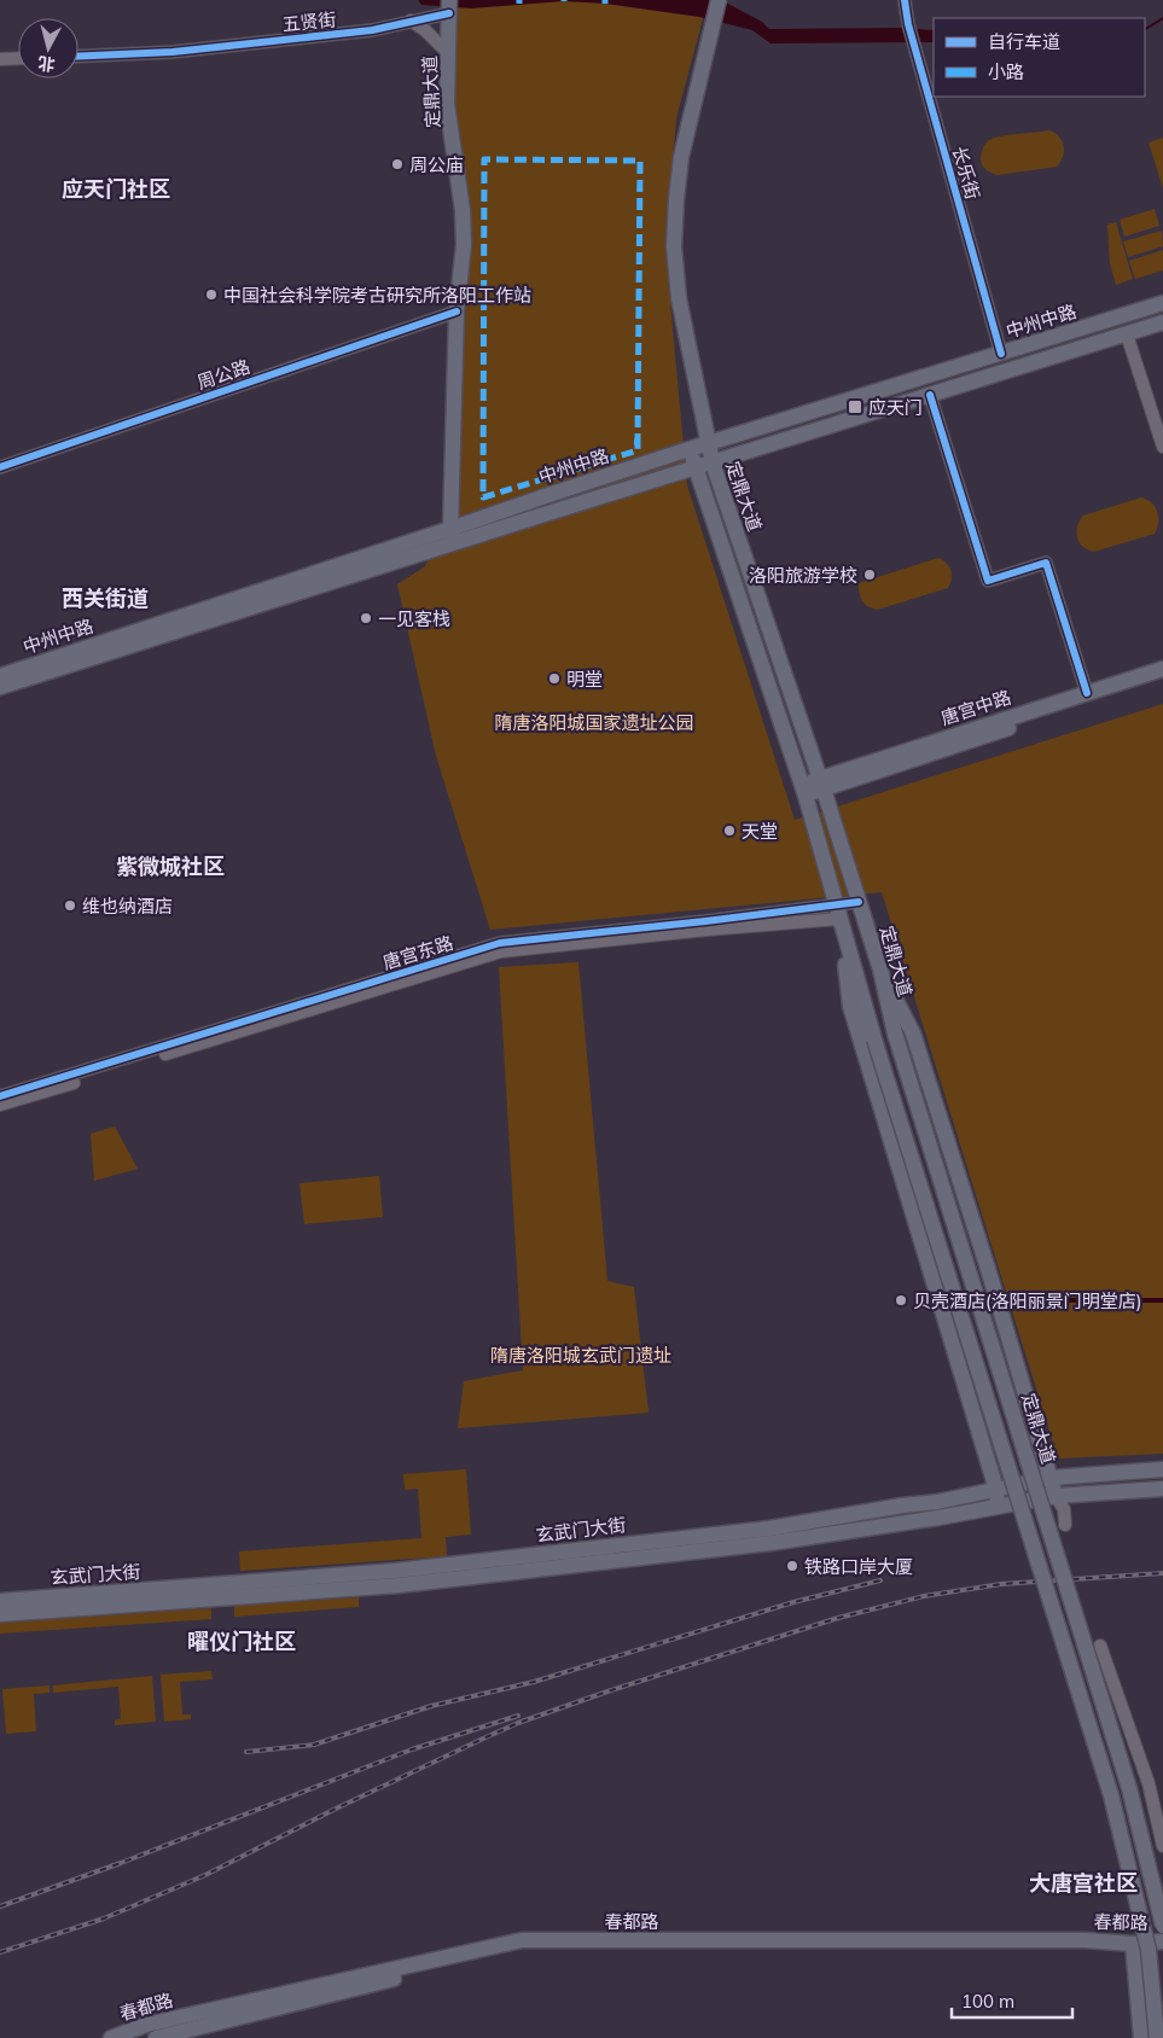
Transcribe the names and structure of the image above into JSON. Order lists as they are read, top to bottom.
{
  "streets": {
    "main road": [
      "定鼎大道",
      "中州中路",
      "唐宫中路",
      "玄武门大街",
      "春都路"
    ],
    "street": [
      "五贤街",
      "长乐街",
      "周公路",
      "唐宫东路"
    ]
  },
  "crossings": [
    ["五贤街", "定鼎大道"],
    ["定鼎大道", "中州中路"],
    ["定鼎大道", "周公路"],
    ["定鼎大道", "唐宫中路"],
    ["定鼎大道", "唐宫东路"],
    ["长乐街", "中州中路"]
  ],
  "districts": [
    "应天门社区",
    "西关街道",
    "紫微城社区",
    "曜仪门社区",
    "大唐宫社区"
  ],
  "parks": ["隋唐洛阳城国家遗址公园", "隋唐洛阳城玄武门遗址"],
  "places": {
    "other": [
      "周公庙",
      "中国社会科学院考古研究所洛阳工作站",
      "洛阳旅游学校",
      "一见客栈",
      "明堂",
      "天堂",
      "维也纳酒店",
      "贝壳酒店(洛阳丽景门明堂店)",
      "铁路口岸大厦"
    ],
    "transit": ["应天门"]
  },
  "legend": ["自行车道", "小路"],
  "scale_bar": "100 m",
  "north": "bottom"
}
